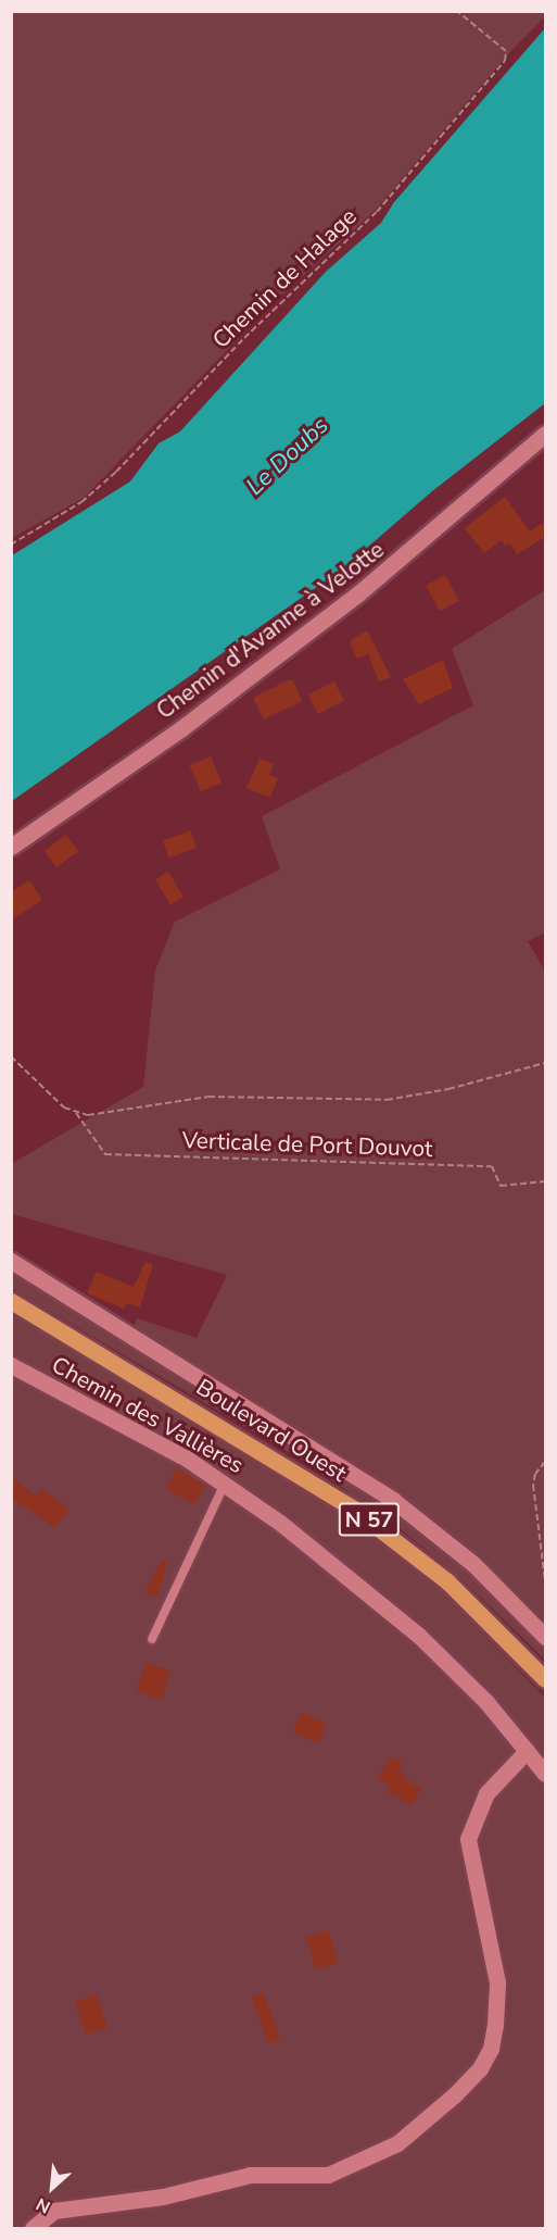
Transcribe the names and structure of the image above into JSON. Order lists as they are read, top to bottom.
{
  "streets": {
    "main road": ["Boulevard Ouest", "N 57"],
    "street": ["Chemin d'Avanne à Velotte", "Chemin des Vallières"],
    "path": ["Chemin de Halage", "Verticale de Port Douvot"]
  },
  "water": ["Le Doubs"],
  "north": "bottom left"
}
